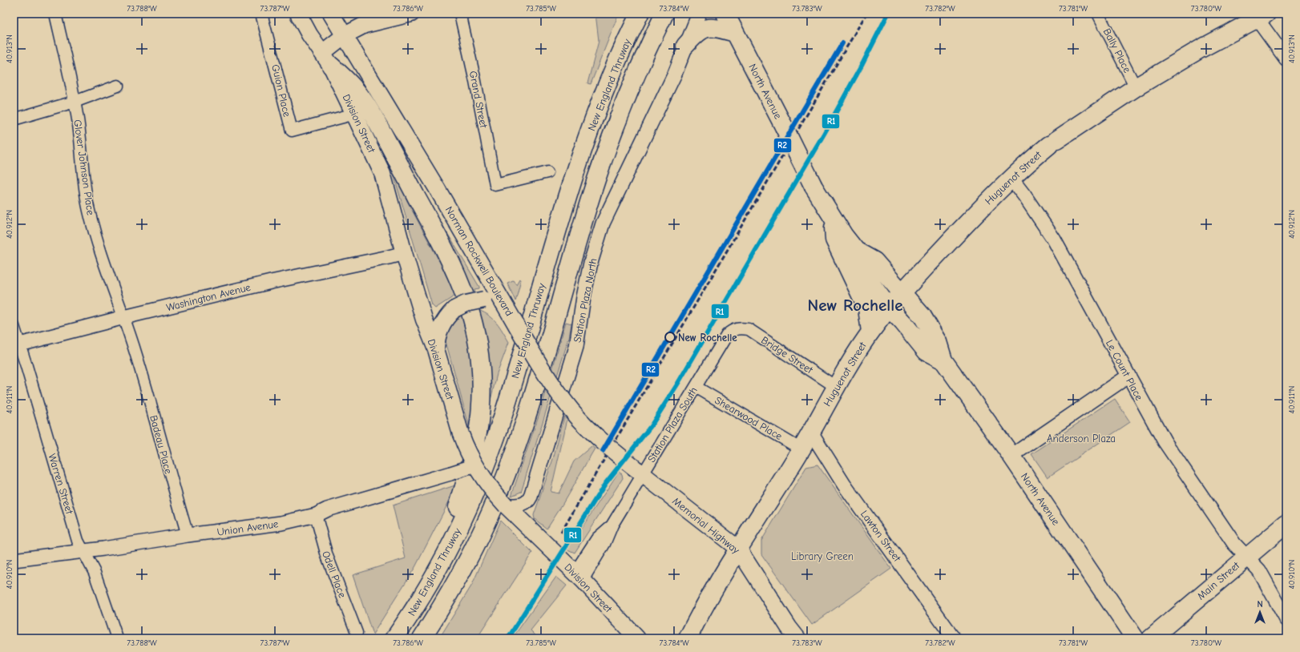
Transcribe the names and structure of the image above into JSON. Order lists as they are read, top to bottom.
{
  "streets": {
    "main road": [
      "New England Thruway",
      "North Avenue",
      "Division Street",
      "Huguenot Street",
      "Norman Rockwell Boulevard",
      "Memorial Highway",
      "Main Street"
    ],
    "street": [
      "Bally Place",
      "Guion Place",
      "Grand Street",
      "Glover Johnson Place",
      "Washington Avenue",
      "Station Plaza North",
      "Bridge Street",
      "Le Count Place",
      "Shearwood Place",
      "Station Plaza South",
      "Badeau Place",
      "Warren Street",
      "Union Avenue",
      "Lawton Street",
      "Odell Place"
    ]
  },
  "crossings": [
    ["Bally Place", "Huguenot Street"],
    ["Guion Place", "Division Street"],
    ["North Avenue", "Huguenot Street"],
    ["Division Street", "Washington Avenue"],
    ["Division Street", "Station Plaza North"],
    ["Division Street", "Station Plaza South"],
    ["Division Street", "Union Avenue"],
    ["Glover Johnson Place", "Washington Avenue"],
    ["Glover Johnson Place", "Badeau Place"],
    ["Huguenot Street", "Bridge Street"],
    ["Huguenot Street", "Le Count Place"],
    ["Huguenot Street", "Shearwood Place"],
    ["Huguenot Street", "Memorial Highway"],
    ["Huguenot Street", "Lawton Street"],
    ["Norman Rockwell Boulevard", "Station Plaza South"],
    ["Norman Rockwell Boulevard", "Memorial Highway"],
    ["Washington Avenue", "Badeau Place"],
    ["Washington Avenue", "Warren Street"],
    ["Bridge Street", "Station Plaza South"],
    ["Le Count Place", "Main Street"],
    ["Shearwood Place", "Station Plaza South"],
    ["Station Plaza South", "Memorial Highway"],
    ["Badeau Place", "Union Avenue"],
    ["Warren Street", "Union Avenue"],
    ["Union Avenue", "Odell Place"]
  ],
  "districts": ["New Rochelle"],
  "parks": ["Anderson Plaza", "Library Green"],
  "places": ["New Rochelle"],
  "lines": ["transit line R1", "transit line R2"],
  "north": "top",
  "coordinates": [
    "73.788°W",
    "73.787°W",
    "73.786°W",
    "73.785°W",
    "73.784°W",
    "73.783°W",
    "73.782°W",
    "73.781°W",
    "73.780°W",
    "40.913°N",
    "40.912°N",
    "40.911°N",
    "40.910°N"
  ]
}
